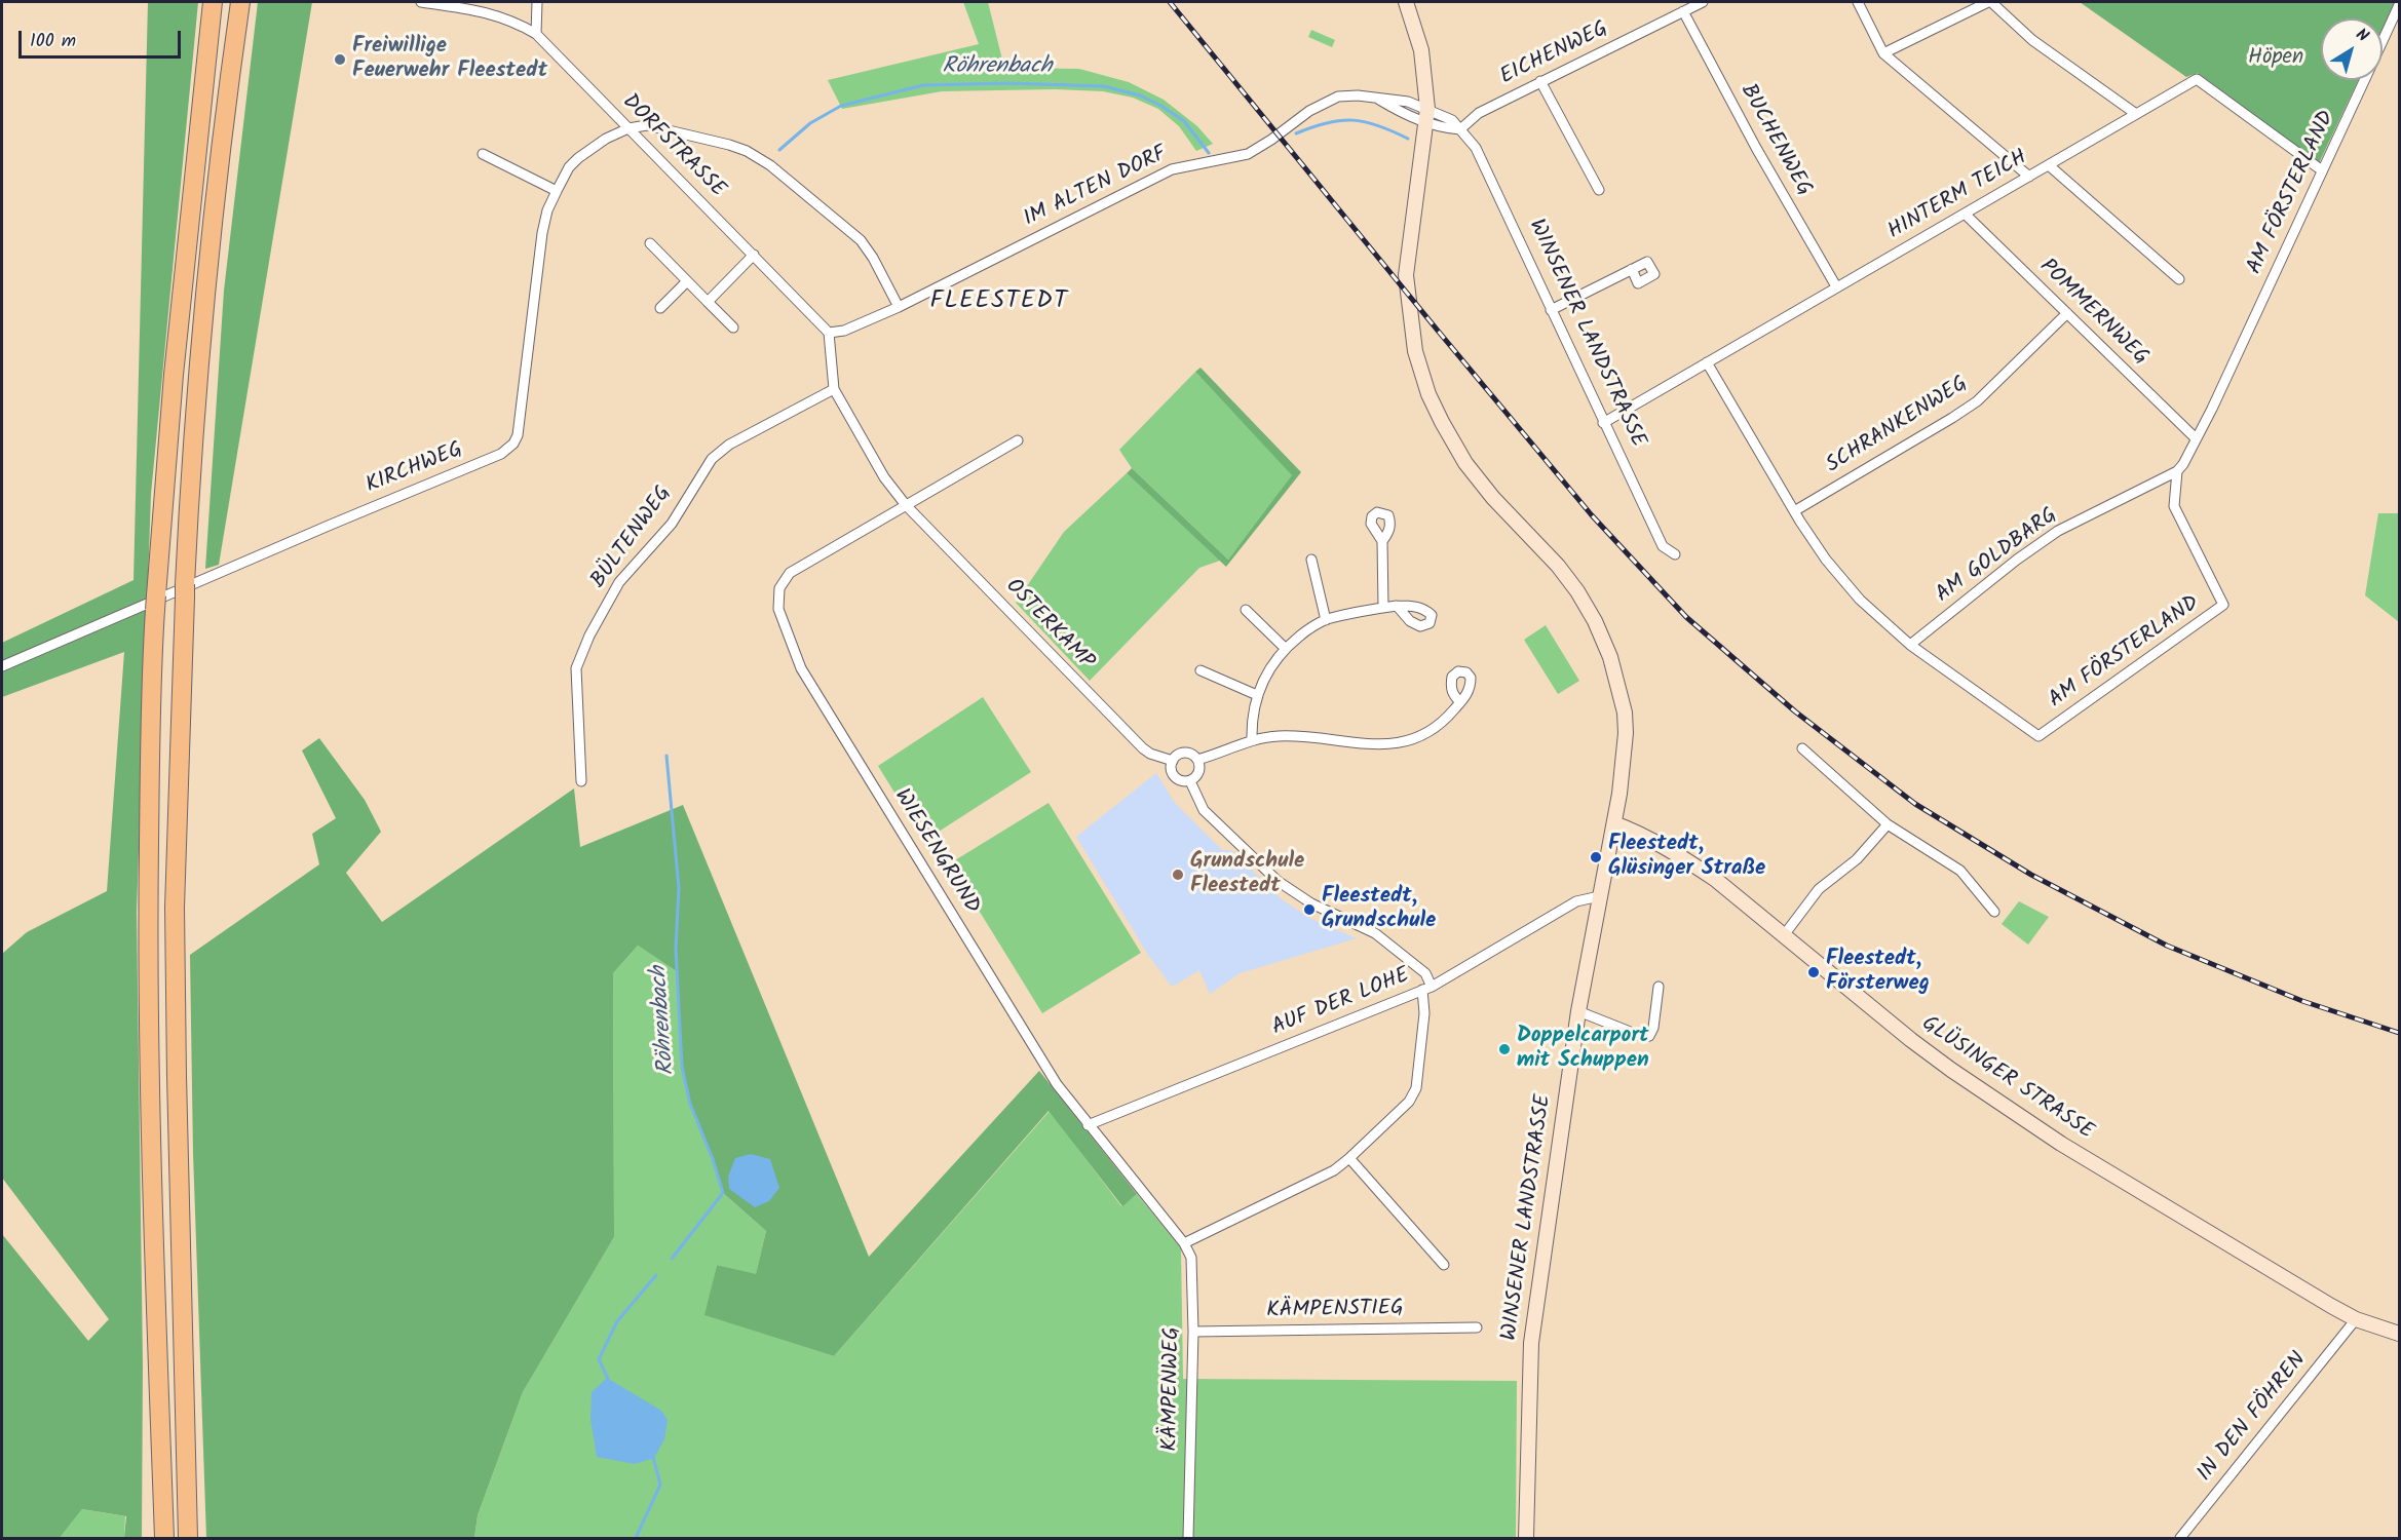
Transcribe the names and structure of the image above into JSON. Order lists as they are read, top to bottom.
{
  "streets": {
    "street": [
      "EICHENWEG",
      "BUCHENWEG",
      "DORFSTRASSE",
      "IM ALTEN DORF",
      "AM FÖRSTERLAND",
      "HINTERM TEICH",
      "POMMERNWEG",
      "WINSENER LANDSTRASSE",
      "SCHRANKENWEG",
      "KIRCHWEG",
      "BÜLTENWEG",
      "AM GOLDBARG",
      "OSTERKAMP",
      "WIESENGRUND",
      "AUF DER LOHE",
      "GLÜSINGER STRASSE",
      "KÄMPENSTIEG",
      "KÄMPENWEG",
      "IN DEN FÖHREN"
    ]
  },
  "crossings": [
    ["EICHENWEG", "BUCHENWEG"],
    ["EICHENWEG", "WINSENER LANDSTRASSE"],
    ["BUCHENWEG", "HINTERM TEICH"],
    ["DORFSTRASSE", "IM ALTEN DORF"],
    ["DORFSTRASSE", "KIRCHWEG"],
    ["DORFSTRASSE", "OSTERKAMP"],
    ["IM ALTEN DORF", "WINSENER LANDSTRASSE"],
    ["IM ALTEN DORF", "OSTERKAMP"],
    ["AM FÖRSTERLAND", "HINTERM TEICH"],
    ["AM FÖRSTERLAND", "POMMERNWEG"],
    ["AM FÖRSTERLAND", "SCHRANKENWEG"],
    ["AM FÖRSTERLAND", "AM GOLDBARG"],
    ["HINTERM TEICH", "POMMERNWEG"],
    ["HINTERM TEICH", "WINSENER LANDSTRASSE"],
    ["POMMERNWEG", "SCHRANKENWEG"],
    ["WINSENER LANDSTRASSE", "AUF DER LOHE"],
    ["WINSENER LANDSTRASSE", "GLÜSINGER STRASSE"],
    ["BÜLTENWEG", "OSTERKAMP"],
    ["OSTERKAMP", "WIESENGRUND"],
    ["WIESENGRUND", "AUF DER LOHE"],
    ["WIESENGRUND", "KÄMPENWEG"],
    ["GLÜSINGER STRASSE", "IN DEN FÖHREN"],
    ["KÄMPENSTIEG", "KÄMPENWEG"]
  ],
  "districts": ["FLEESTEDT"],
  "water": ["Röhrenbach"],
  "parks": ["Höpen"],
  "places": [
    "Freiwillige Feuerwehr Fleestedt",
    "Fleestedt, Glüsinger Straße",
    "Grundschule Fleestedt",
    "Fleestedt, Grundschule",
    "Fleestedt, Försterweg",
    "Doppelcarport mit Schuppen"
  ],
  "scale_bar": "100 m",
  "north": "top right"
}
